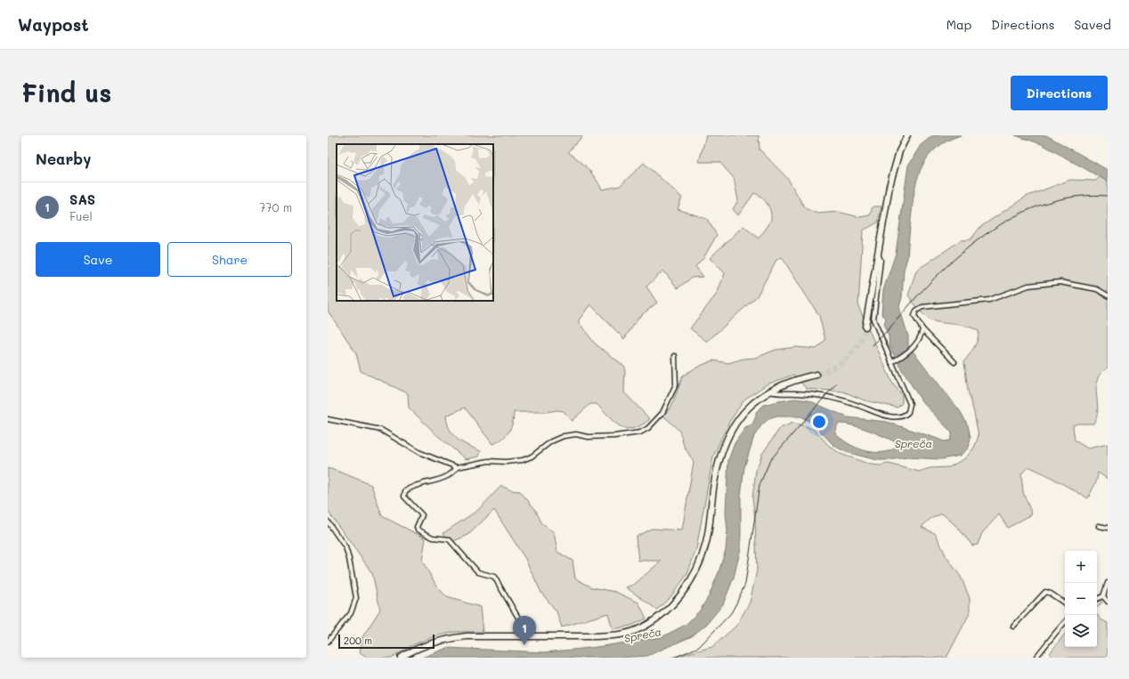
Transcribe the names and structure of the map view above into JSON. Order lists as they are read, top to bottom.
{
  "water": ["Spreča"],
  "scale_bar": "200 m",
  "page": {
    "header": "Waypost",
    "nav": ["Map", "Directions", "Saved"],
    "buttons": [
      "Directions",
      ["Save", "Share"]
    ],
    "title": "Find us",
    "heading": "Nearby",
    "list": [
      {
        "mark": "1",
        "name": "SAS",
        "note": "Fuel",
        "value": "770 m"
      }
    ],
    "map_buttons": ["+", "−"],
    "pins": "1",
    "scale": "200 m"
  }
}
